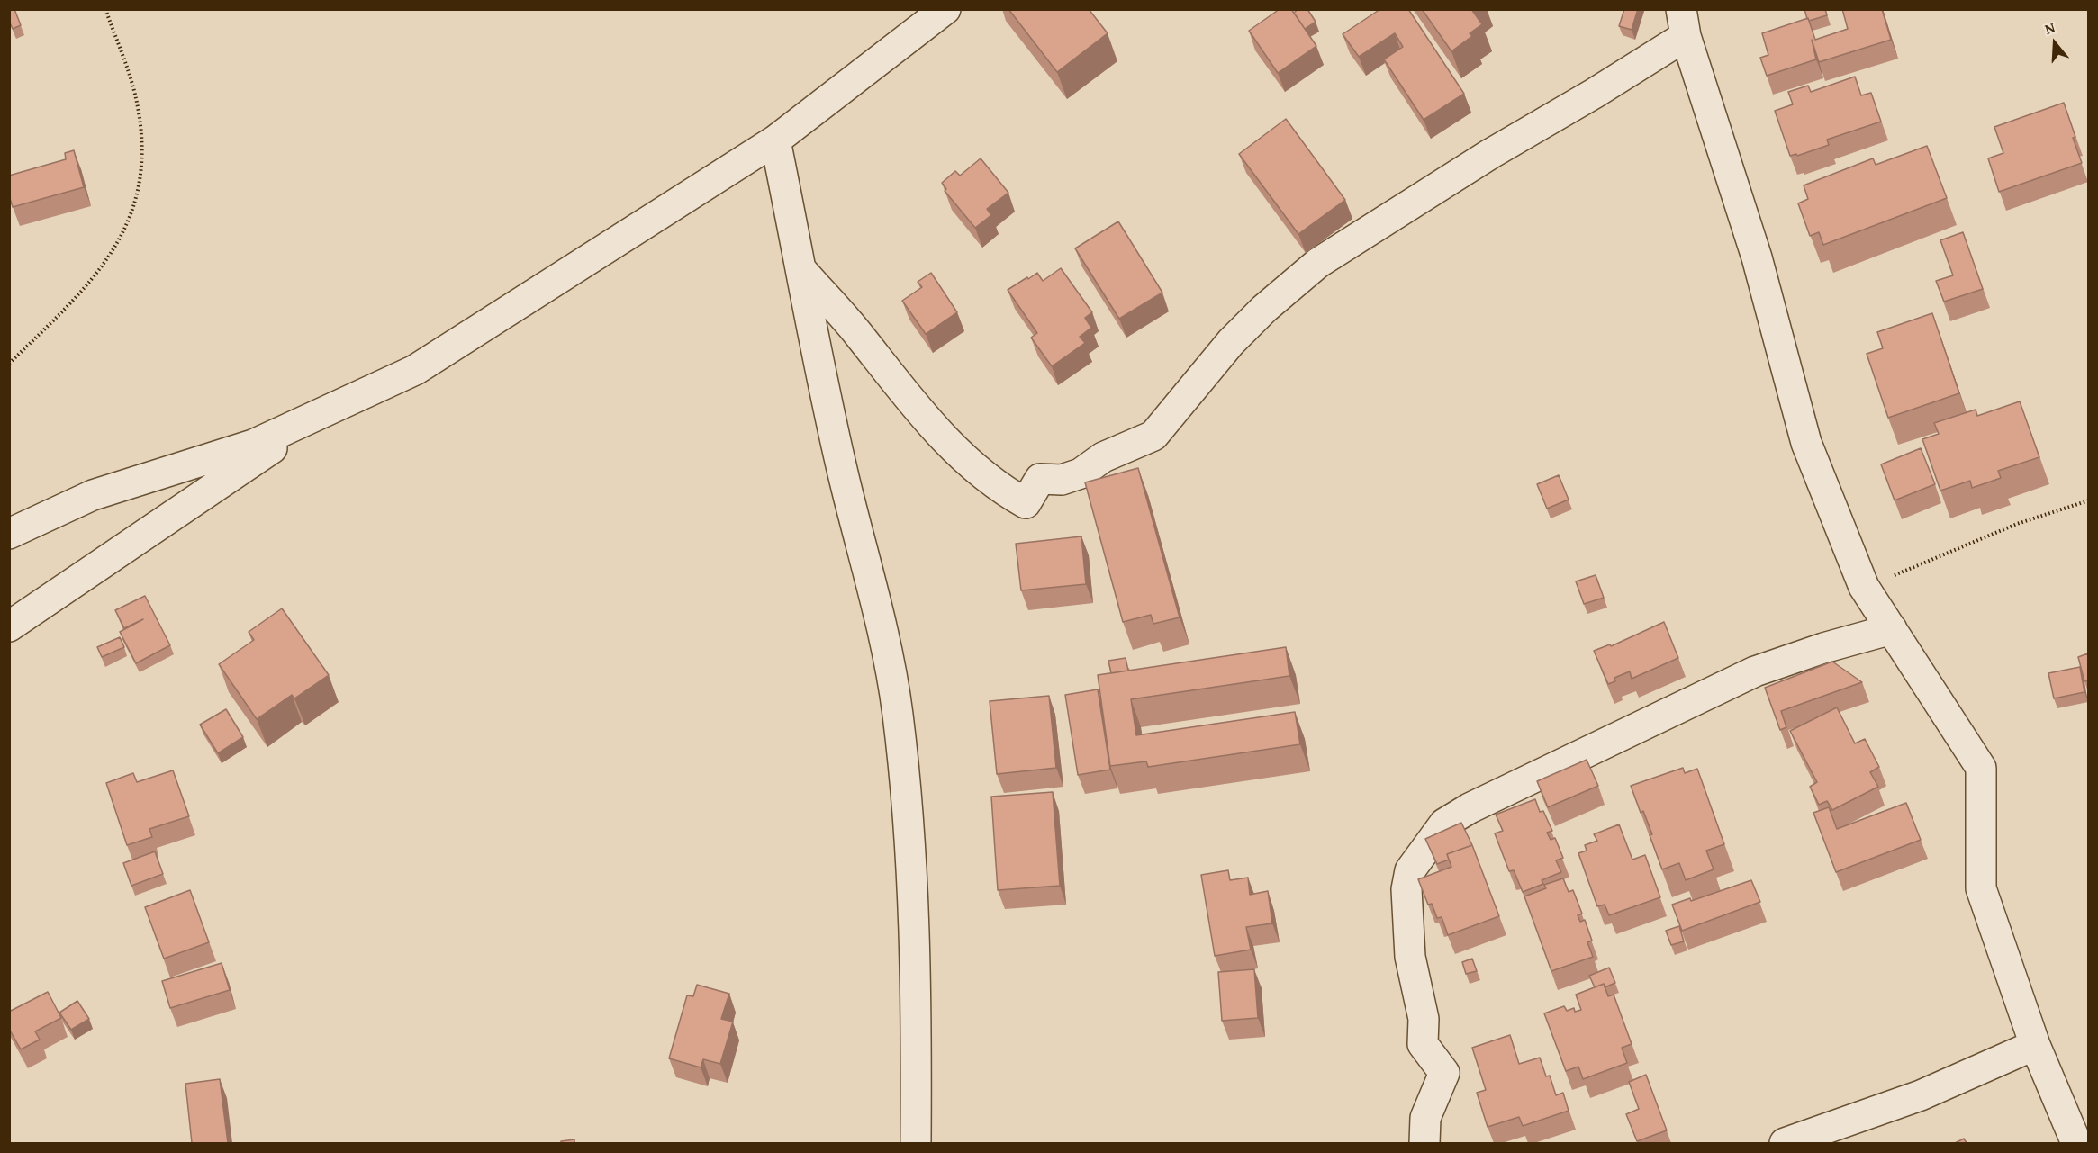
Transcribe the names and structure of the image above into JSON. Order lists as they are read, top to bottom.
{
  "north": "top"
}
